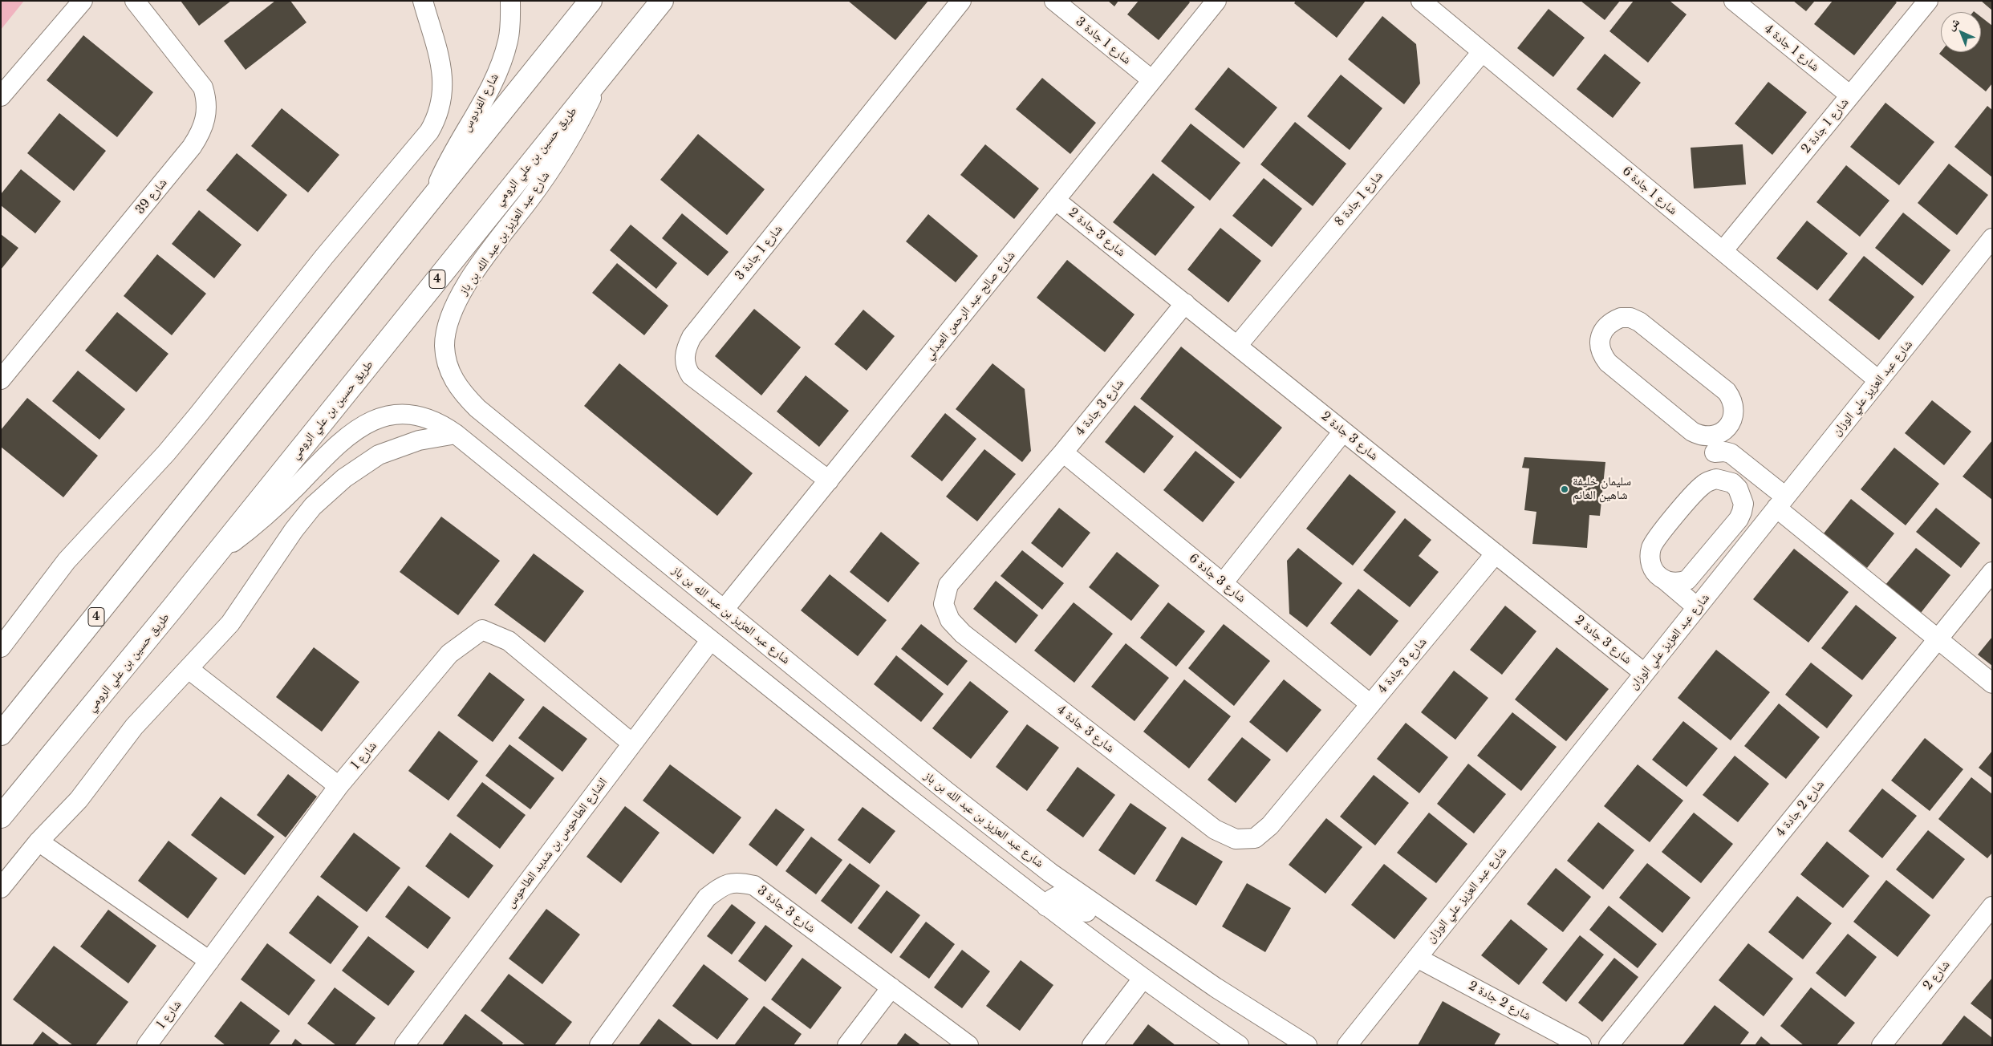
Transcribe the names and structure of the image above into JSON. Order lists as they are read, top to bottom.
{
  "streets": {
    "highway": ["طريق حسين بن علي الرومي", "4"],
    "street": [
      "شارع 1 جادة 3",
      "شارع 1 جادة 4",
      "شارع الفردوس",
      "شارع 1 جادة 2",
      "شارع 1 جادة 6",
      "شارع 39",
      "شارع 1 جادة 8",
      "شارع 3 جادة 2",
      "شارع عبد العزيز بن عبد الله بن باز",
      "شارع صالح عبد الرحمن العبدلي",
      "شارع عبد العزيز علي الوزان",
      "شارع 3 جادة 4",
      "شارع 3 جادة 6",
      "شارع 1",
      "شارع 2 جادة 4",
      "الشارع الطاحوس بن شديد الطاحوس",
      "شارع 3 جادة 3",
      "شارع 2",
      "شارع 2 جادة 2"
    ]
  },
  "crossings": [
    ["شارع 1 جادة 3", "شارع صالح عبد الرحمن العبدلي"],
    ["شارع 1 جادة 4", "شارع 1 جادة 2"],
    ["شارع الفردوس", "4"],
    ["شارع 1 جادة 2", "شارع 1 جادة 6"],
    ["طريق حسين بن علي الرومي", "شارع عبد العزيز بن عبد الله بن باز"],
    ["شارع 1 جادة 6", "شارع 1 جادة 8"],
    ["شارع 1 جادة 6", "شارع عبد العزيز علي الوزان"],
    ["شارع 1 جادة 8", "شارع 3 جادة 2"],
    ["شارع 3 جادة 2", "شارع صالح عبد الرحمن العبدلي"],
    ["شارع 3 جادة 2", "شارع عبد العزيز علي الوزان"],
    ["شارع 3 جادة 2", "شارع 3 جادة 4"],
    ["شارع عبد العزيز بن عبد الله بن باز", "شارع صالح عبد الرحمن العبدلي"],
    ["شارع عبد العزيز علي الوزان", "شارع 2 جادة 2"],
    ["شارع 3 جادة 4", "شارع 3 جادة 6"],
    ["شارع 1", "الشارع الطاحوس بن شديد الطاحوس"]
  ],
  "places": ["سليمان خليفة شاهين الغانم"],
  "north": "top left"
}
